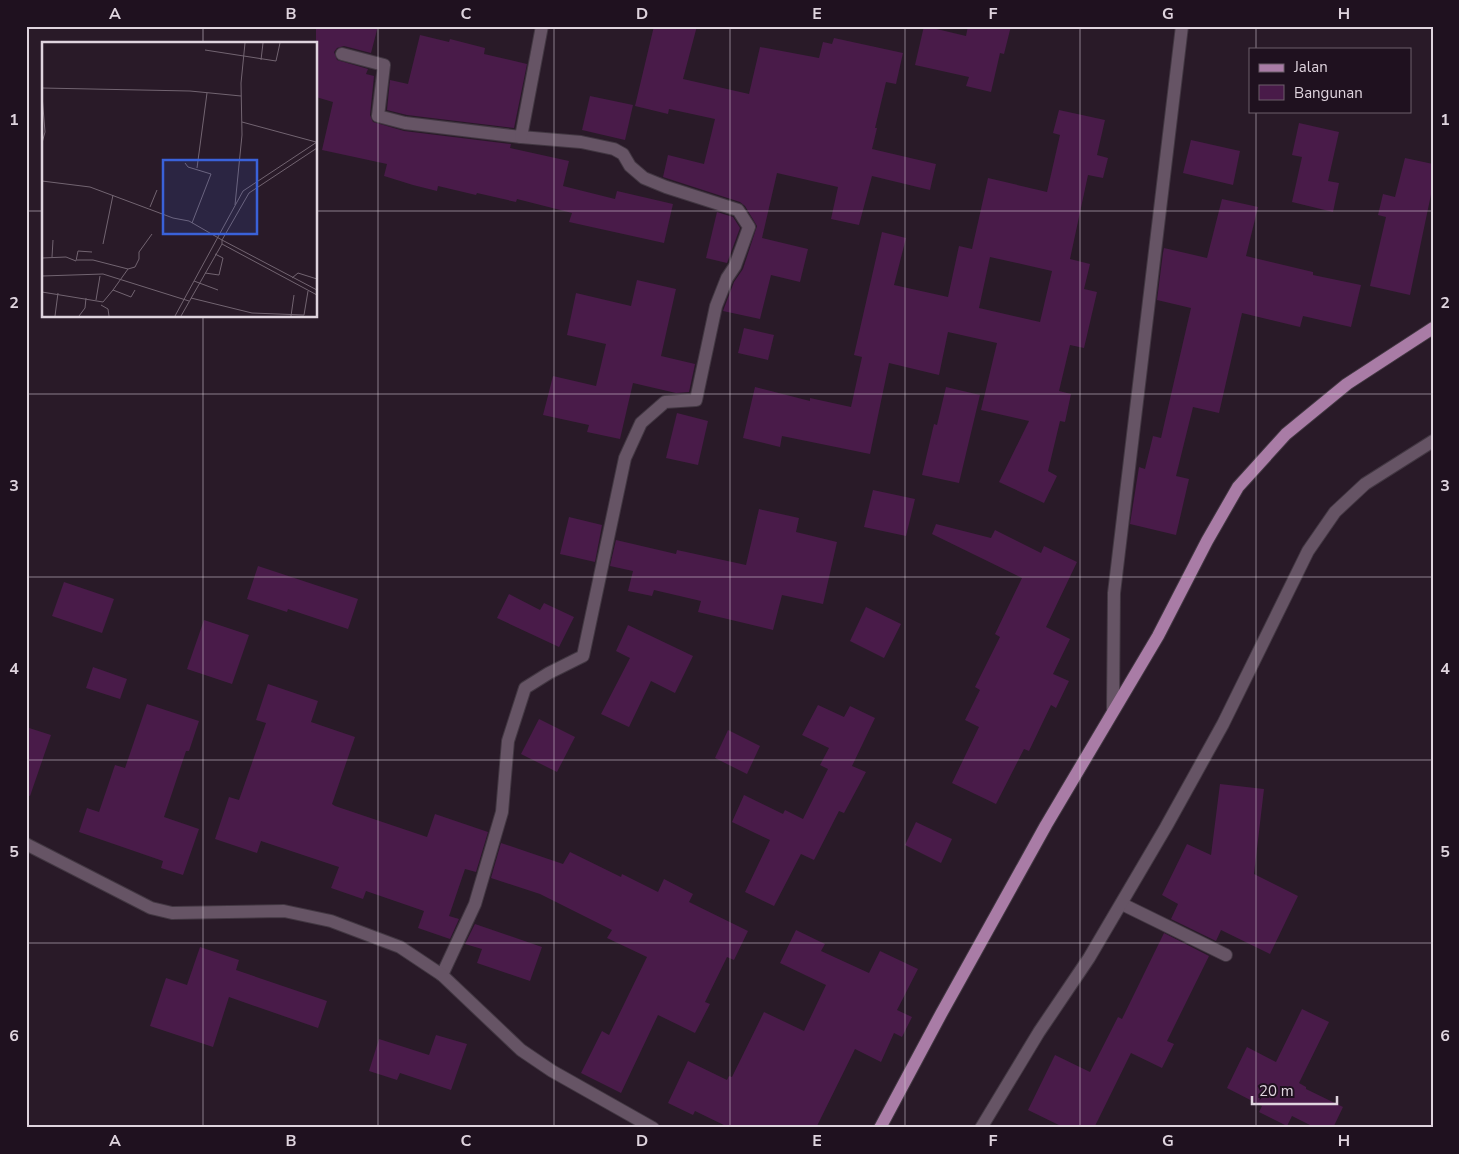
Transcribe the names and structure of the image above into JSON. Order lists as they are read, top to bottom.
{
  "legend": ["Jalan", "Bangunan"],
  "scale_bar": "20 m",
  "grid": {
    "columns": [
      "A",
      "B",
      "C",
      "D",
      "E",
      "F",
      "G",
      "H"
    ],
    "rows": [
      "1",
      "2",
      "3",
      "4",
      "5",
      "6"
    ]
  }
}
